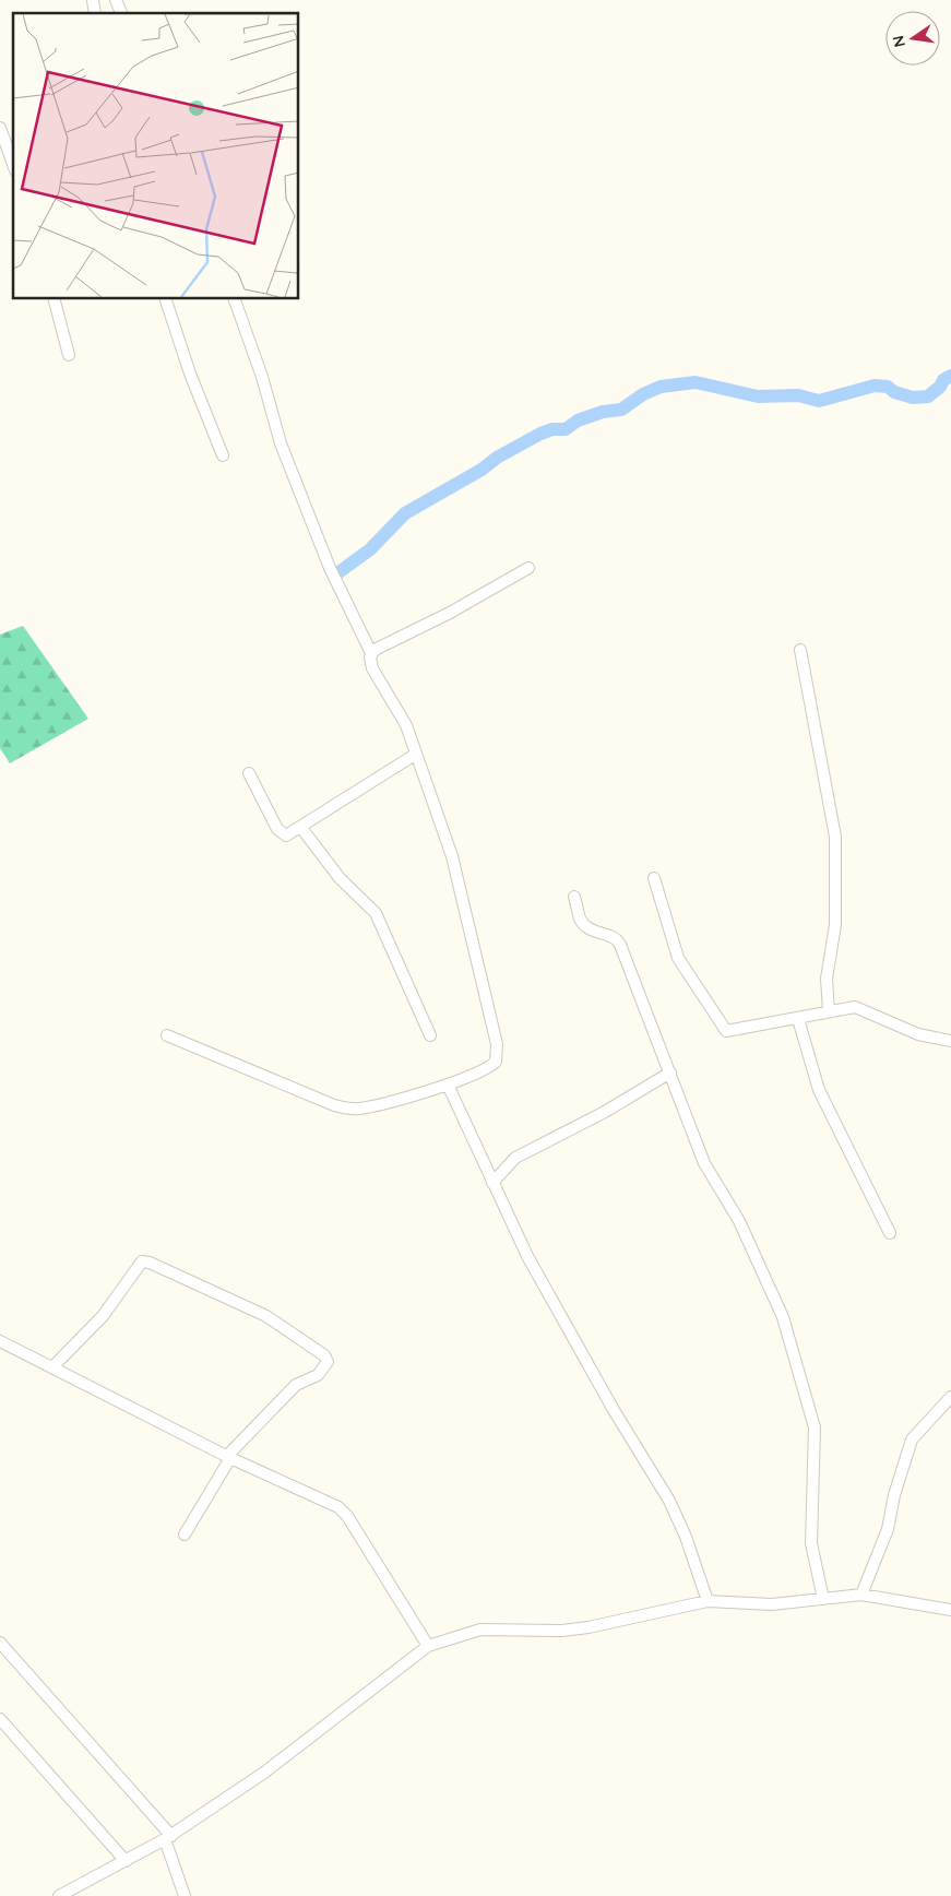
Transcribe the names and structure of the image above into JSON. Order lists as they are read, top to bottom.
{
  "north": "left"
}
